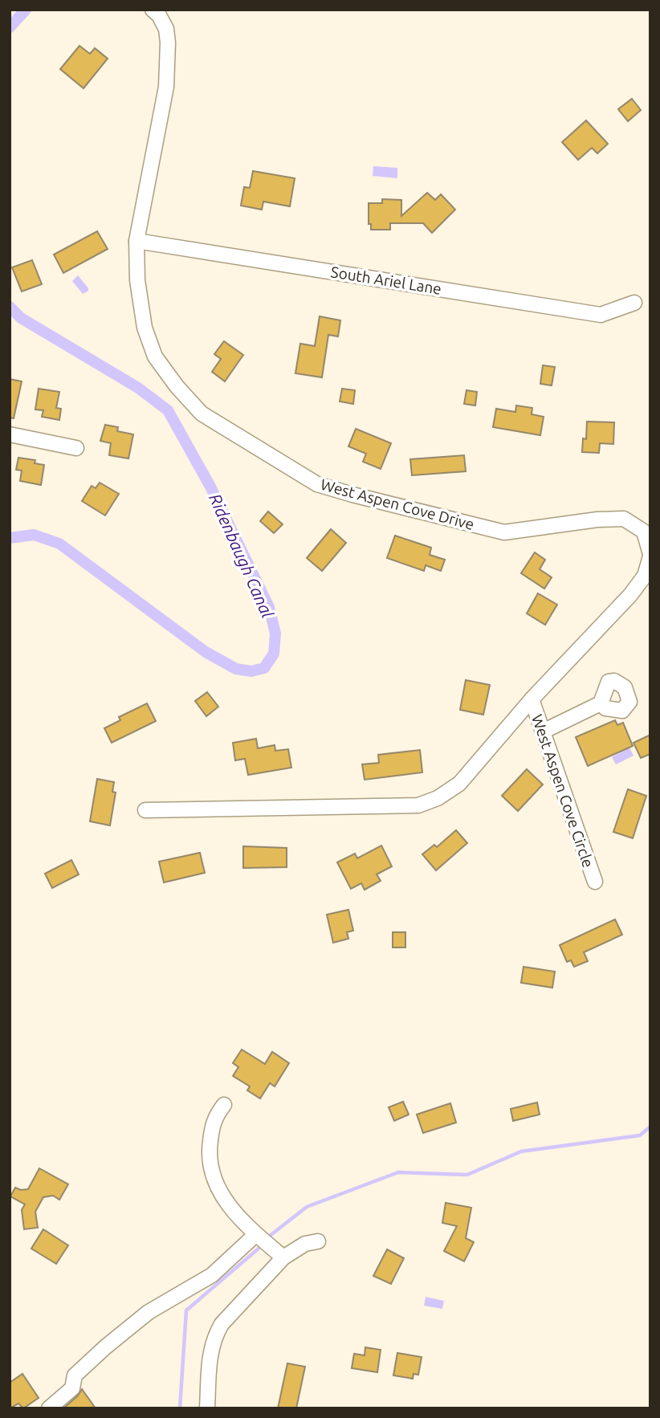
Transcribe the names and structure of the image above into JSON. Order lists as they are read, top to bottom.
{
  "streets": {
    "street": ["South Ariel Lane", "West Aspen Cove Drive", "West Aspen Cove Circle"]
  },
  "crossings": [
    ["South Ariel Lane", "West Aspen Cove Drive"],
    ["West Aspen Cove Drive", "West Aspen Cove Circle"]
  ],
  "water": ["Ridenbaugh Canal"]
}
